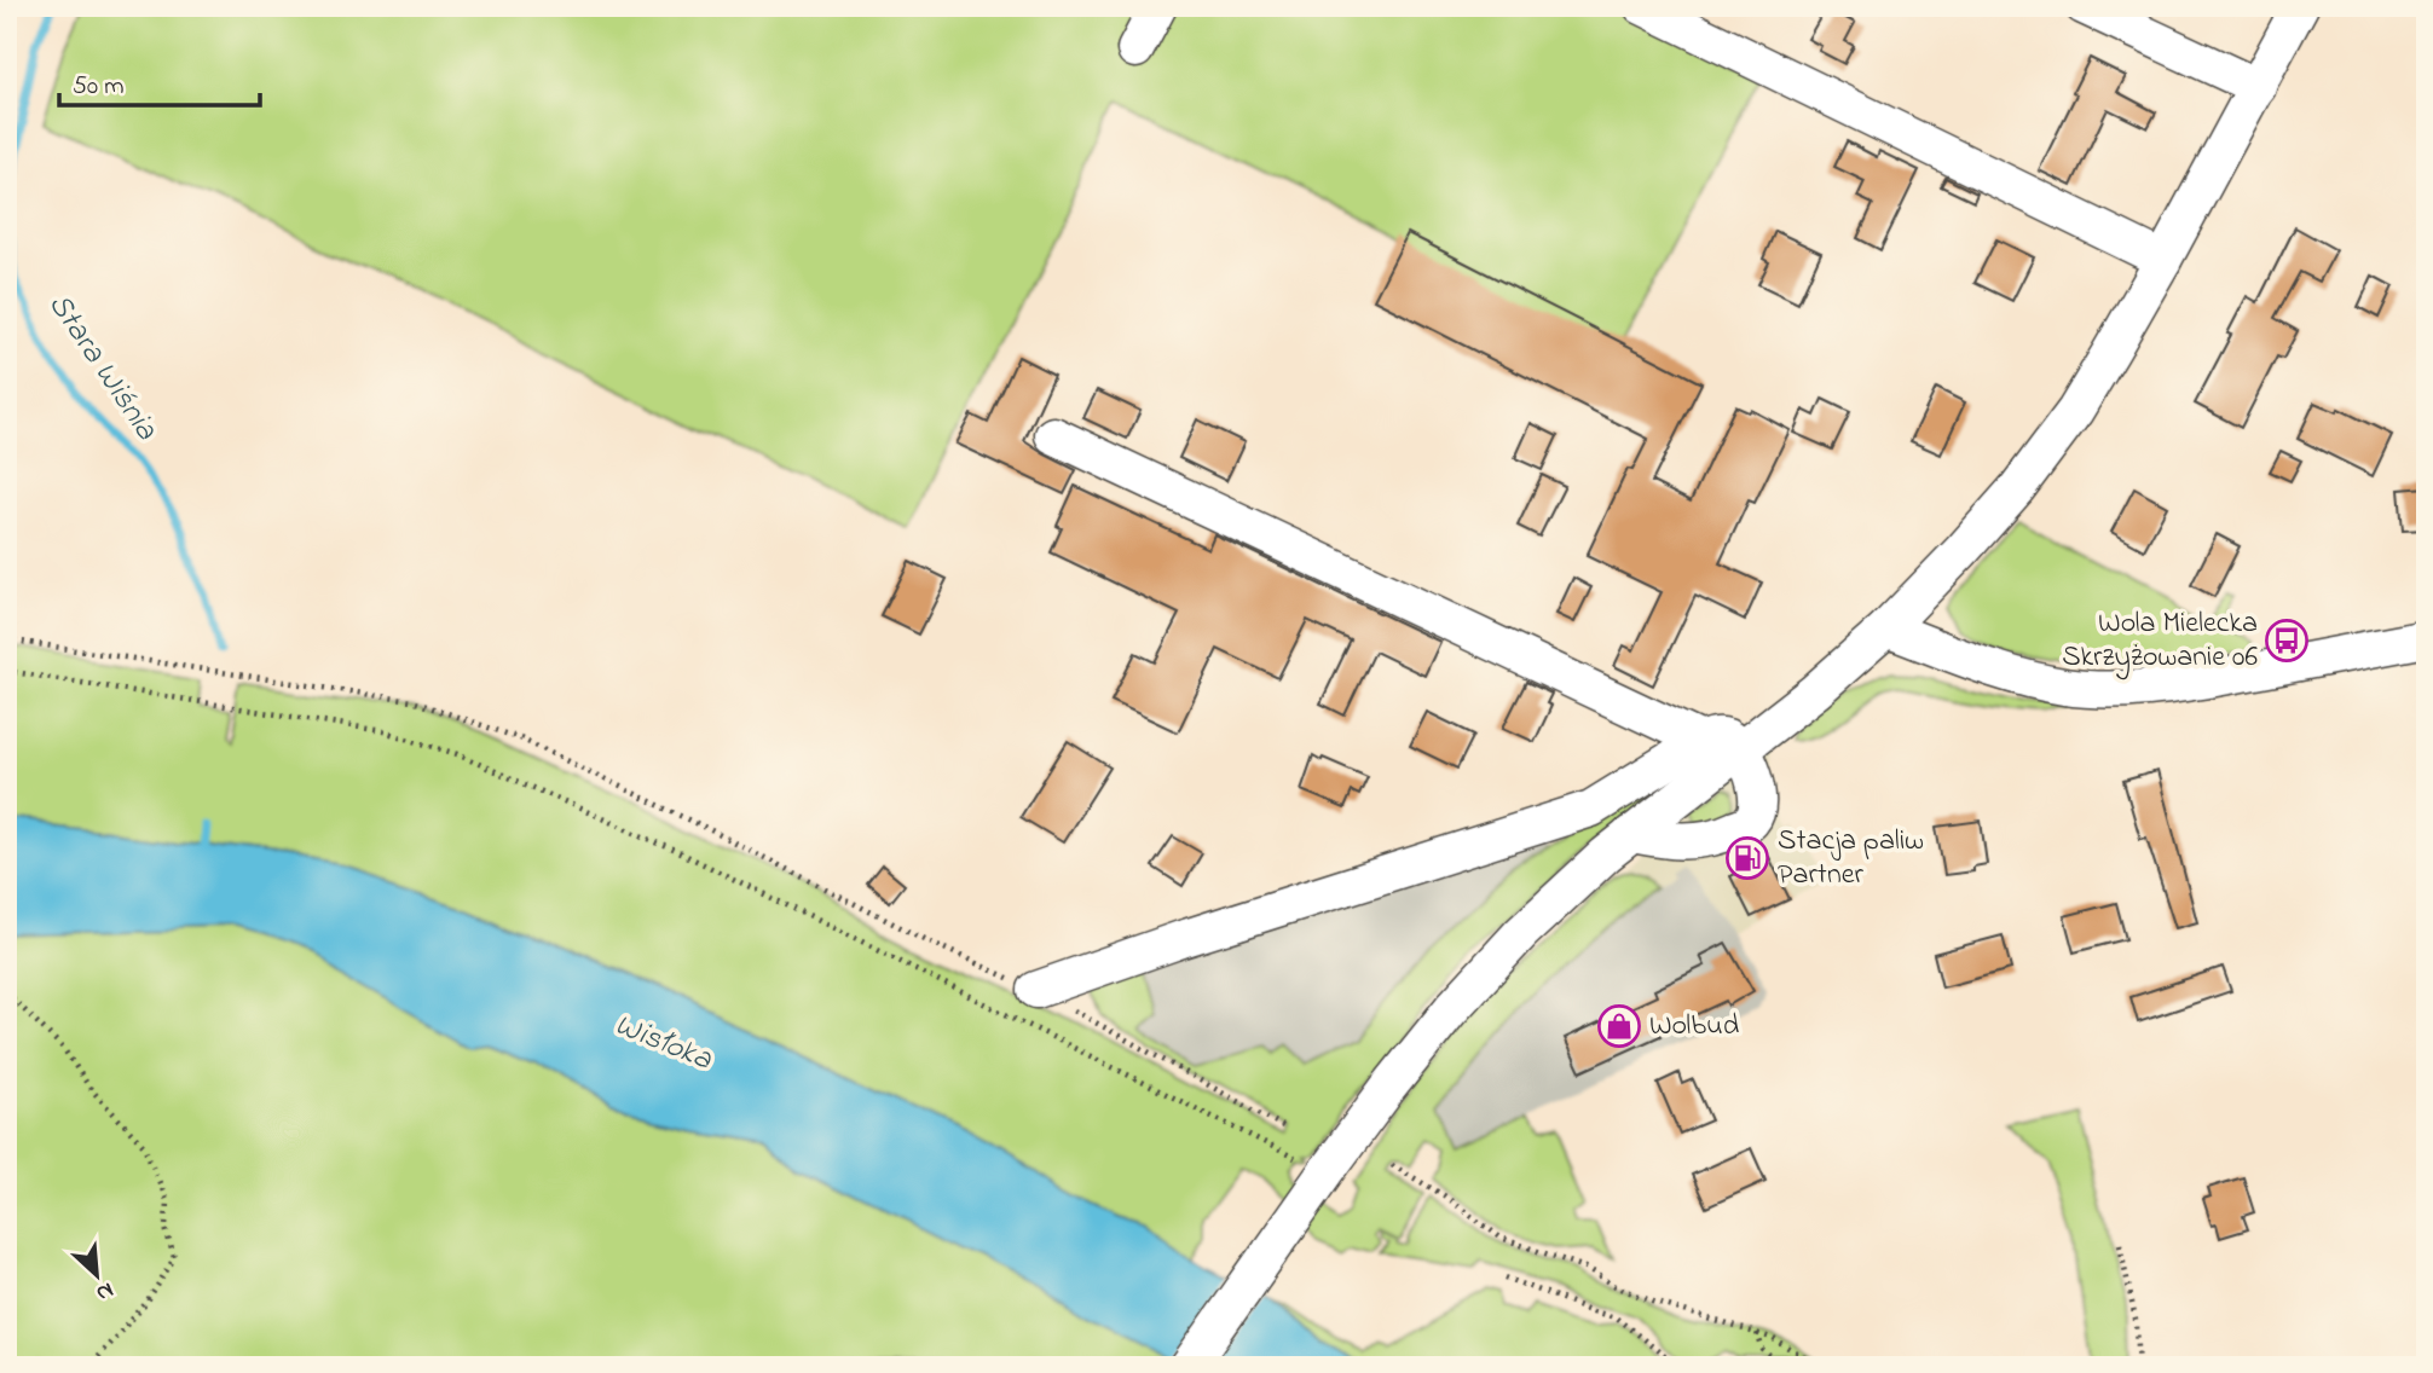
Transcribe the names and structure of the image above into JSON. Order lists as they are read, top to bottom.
{
  "water": ["Stara Wiśnia", "Wisłoka"],
  "places": {
    "bus stop": ["Wola Mielecka Skrzyżowanie 06"],
    "fuel station": ["Stacja paliw Partner"],
    "shop": ["Wolbud"]
  },
  "scale_bar": "50 m",
  "north": "bottom right"
}
